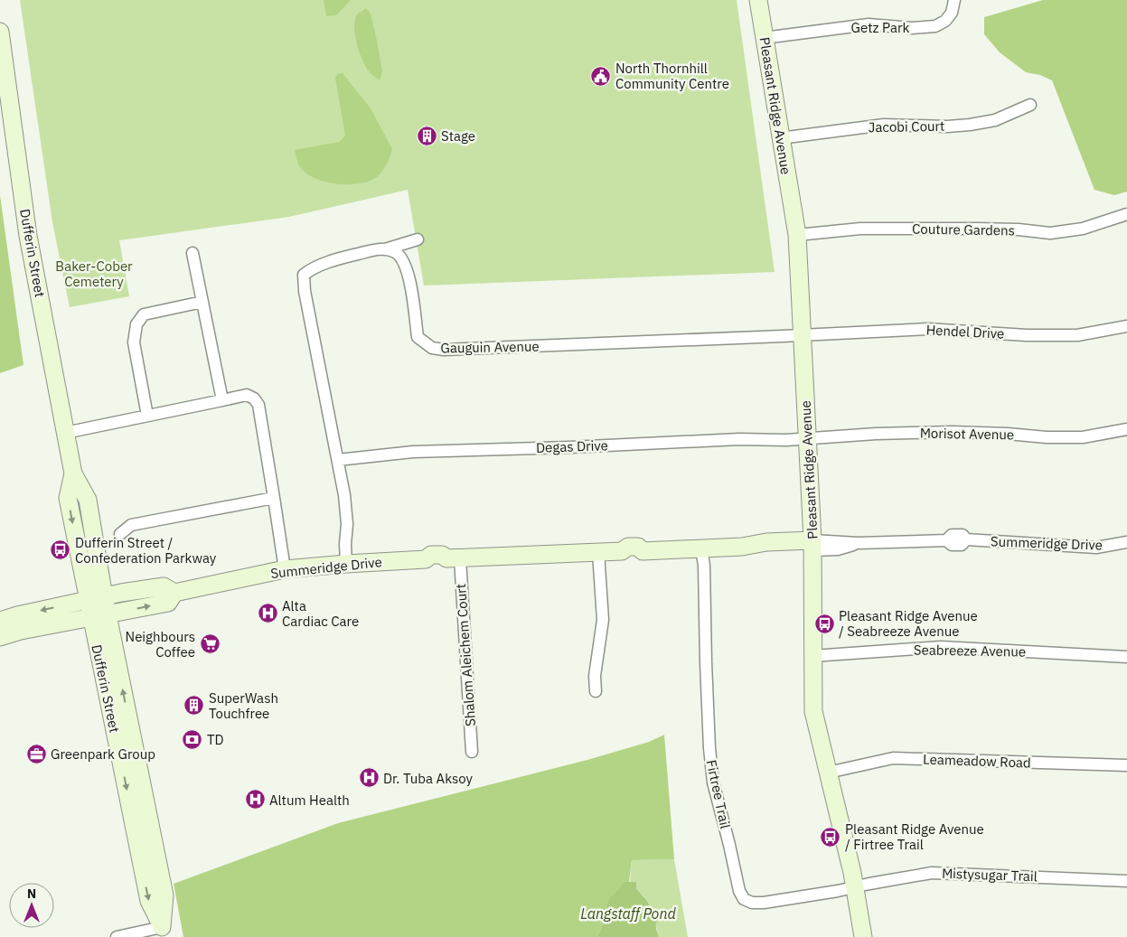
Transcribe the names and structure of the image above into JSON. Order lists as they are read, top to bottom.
{
  "streets": {
    "street": [
      "Getz Park",
      "Pleasant Ridge Avenue",
      "Jacobi Court",
      "Couture Gardens",
      "Dufferin Street",
      "Hendel Drive",
      "Gauguin Avenue",
      "Morisot Avenue",
      "Degas Drive",
      "Summeridge Drive",
      "Seabreeze Avenue",
      "Shalom Aleichem Court",
      "Leameadow Road",
      "Firtree Trail",
      "Mistysugar Trail"
    ]
  },
  "crossings": [
    ["Getz Park", "Pleasant Ridge Avenue"],
    ["Pleasant Ridge Avenue", "Jacobi Court"],
    ["Pleasant Ridge Avenue", "Couture Gardens"],
    ["Pleasant Ridge Avenue", "Hendel Drive"],
    ["Pleasant Ridge Avenue", "Gauguin Avenue"],
    ["Pleasant Ridge Avenue", "Morisot Avenue"],
    ["Pleasant Ridge Avenue", "Degas Drive"],
    ["Pleasant Ridge Avenue", "Summeridge Drive"],
    ["Pleasant Ridge Avenue", "Seabreeze Avenue"],
    ["Pleasant Ridge Avenue", "Leameadow Road"],
    ["Pleasant Ridge Avenue", "Firtree Trail"],
    ["Pleasant Ridge Avenue", "Mistysugar Trail"],
    ["Dufferin Street", "Summeridge Drive"],
    ["Hendel Drive", "Gauguin Avenue"],
    ["Morisot Avenue", "Degas Drive"],
    ["Summeridge Drive", "Shalom Aleichem Court"],
    ["Summeridge Drive", "Firtree Trail"],
    ["Firtree Trail", "Mistysugar Trail"]
  ],
  "water": ["Langstaff Pond"],
  "parks": ["Baker-Cober Cemetery"],
  "places": {
    "public building": ["North Thornhill Community Centre"],
    "building": ["Stage", "SuperWash Touchfree"],
    "bus stop": ["Dufferin Street / Confederation Parkway", "Pleasant Ridge Avenue / Seabreeze Avenue", "Pleasant Ridge Avenue / Firtree Trail"],
    "hospital": ["Alta Cardiac Care", "Dr. Tuba Aksoy", "Altum Health"],
    "supermarket": ["Neighbours Coffee"],
    "bank": ["TD"],
    "office": ["Greenpark Group"]
  },
  "north": "top"
}
